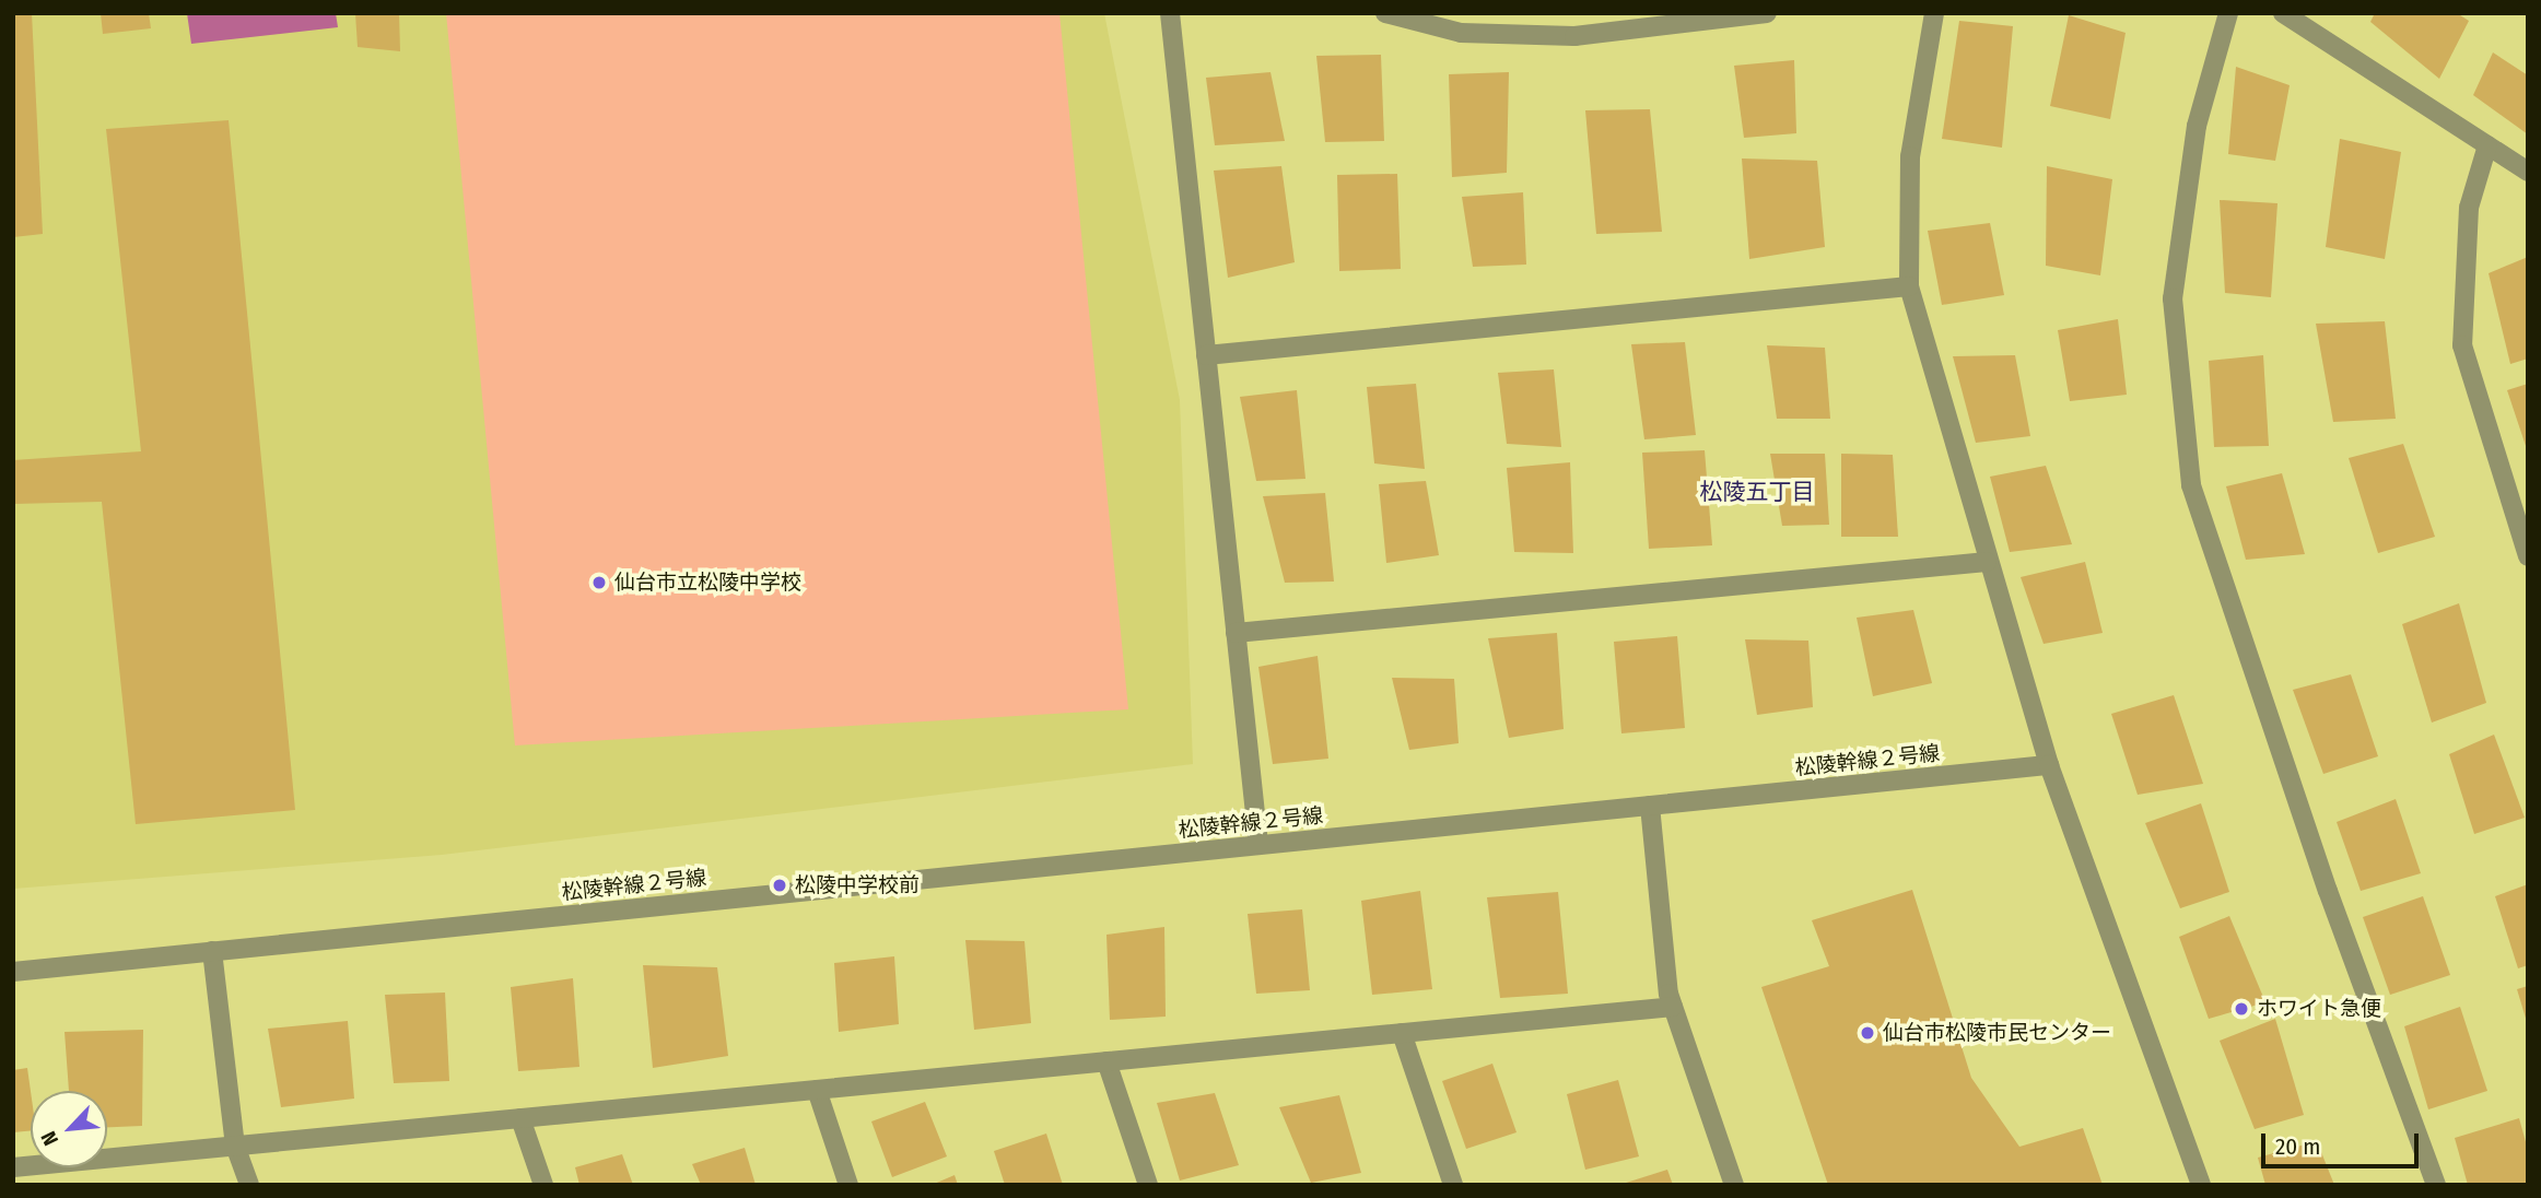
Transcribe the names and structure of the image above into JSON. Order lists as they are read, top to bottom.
{
  "streets": {
    "street": ["松陵幹線２号線"]
  },
  "districts": ["松陵五丁目"],
  "places": [
    "仙台市立松陵中学校",
    "松陵中学校前",
    "ホワイト急便",
    "仙台市松陵市民センター"
  ],
  "scale_bar": "20 m",
  "north": "bottom left"
}
